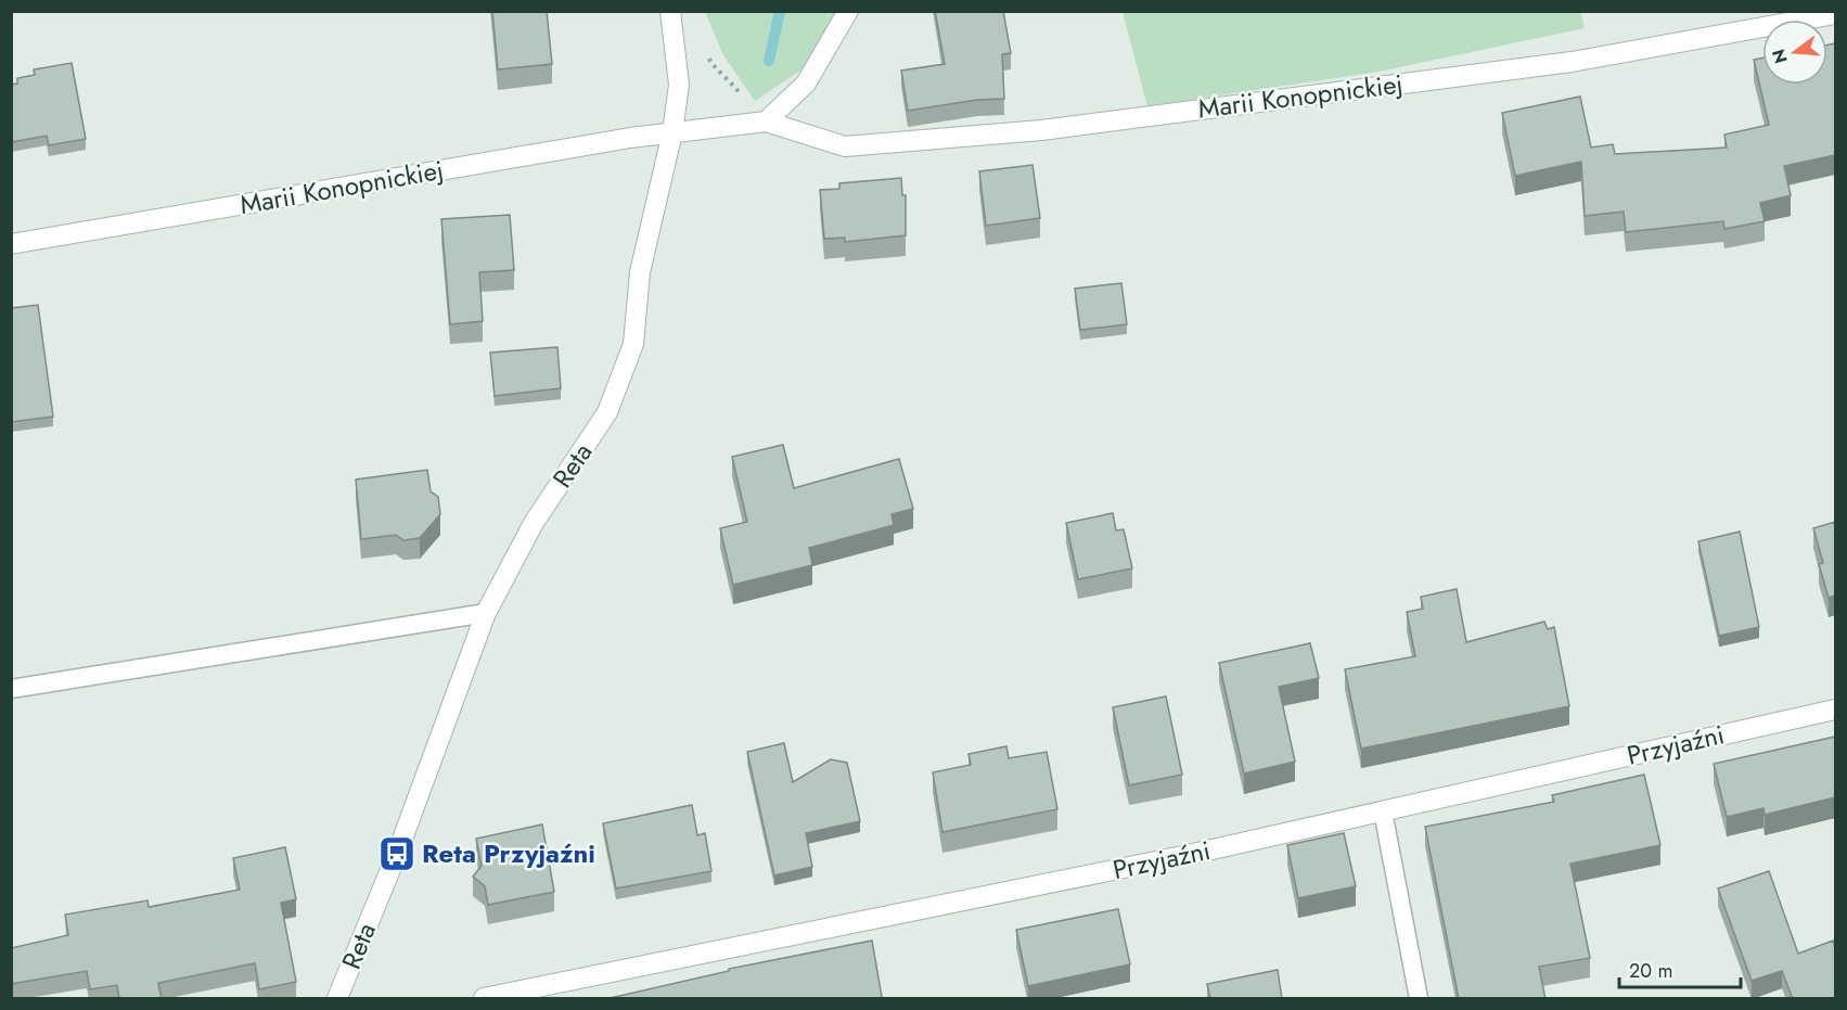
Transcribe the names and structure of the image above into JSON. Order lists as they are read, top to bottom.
{
  "streets": {
    "street": ["Marii Konopnickiej", "Reta", "Przyjaźni"]
  },
  "crossings": [
    ["Marii Konopnickiej", "Reta"]
  ],
  "places": {
    "bus stop": ["Reta Przyjaźni"]
  },
  "scale_bar": "20 m",
  "north": "left"
}
